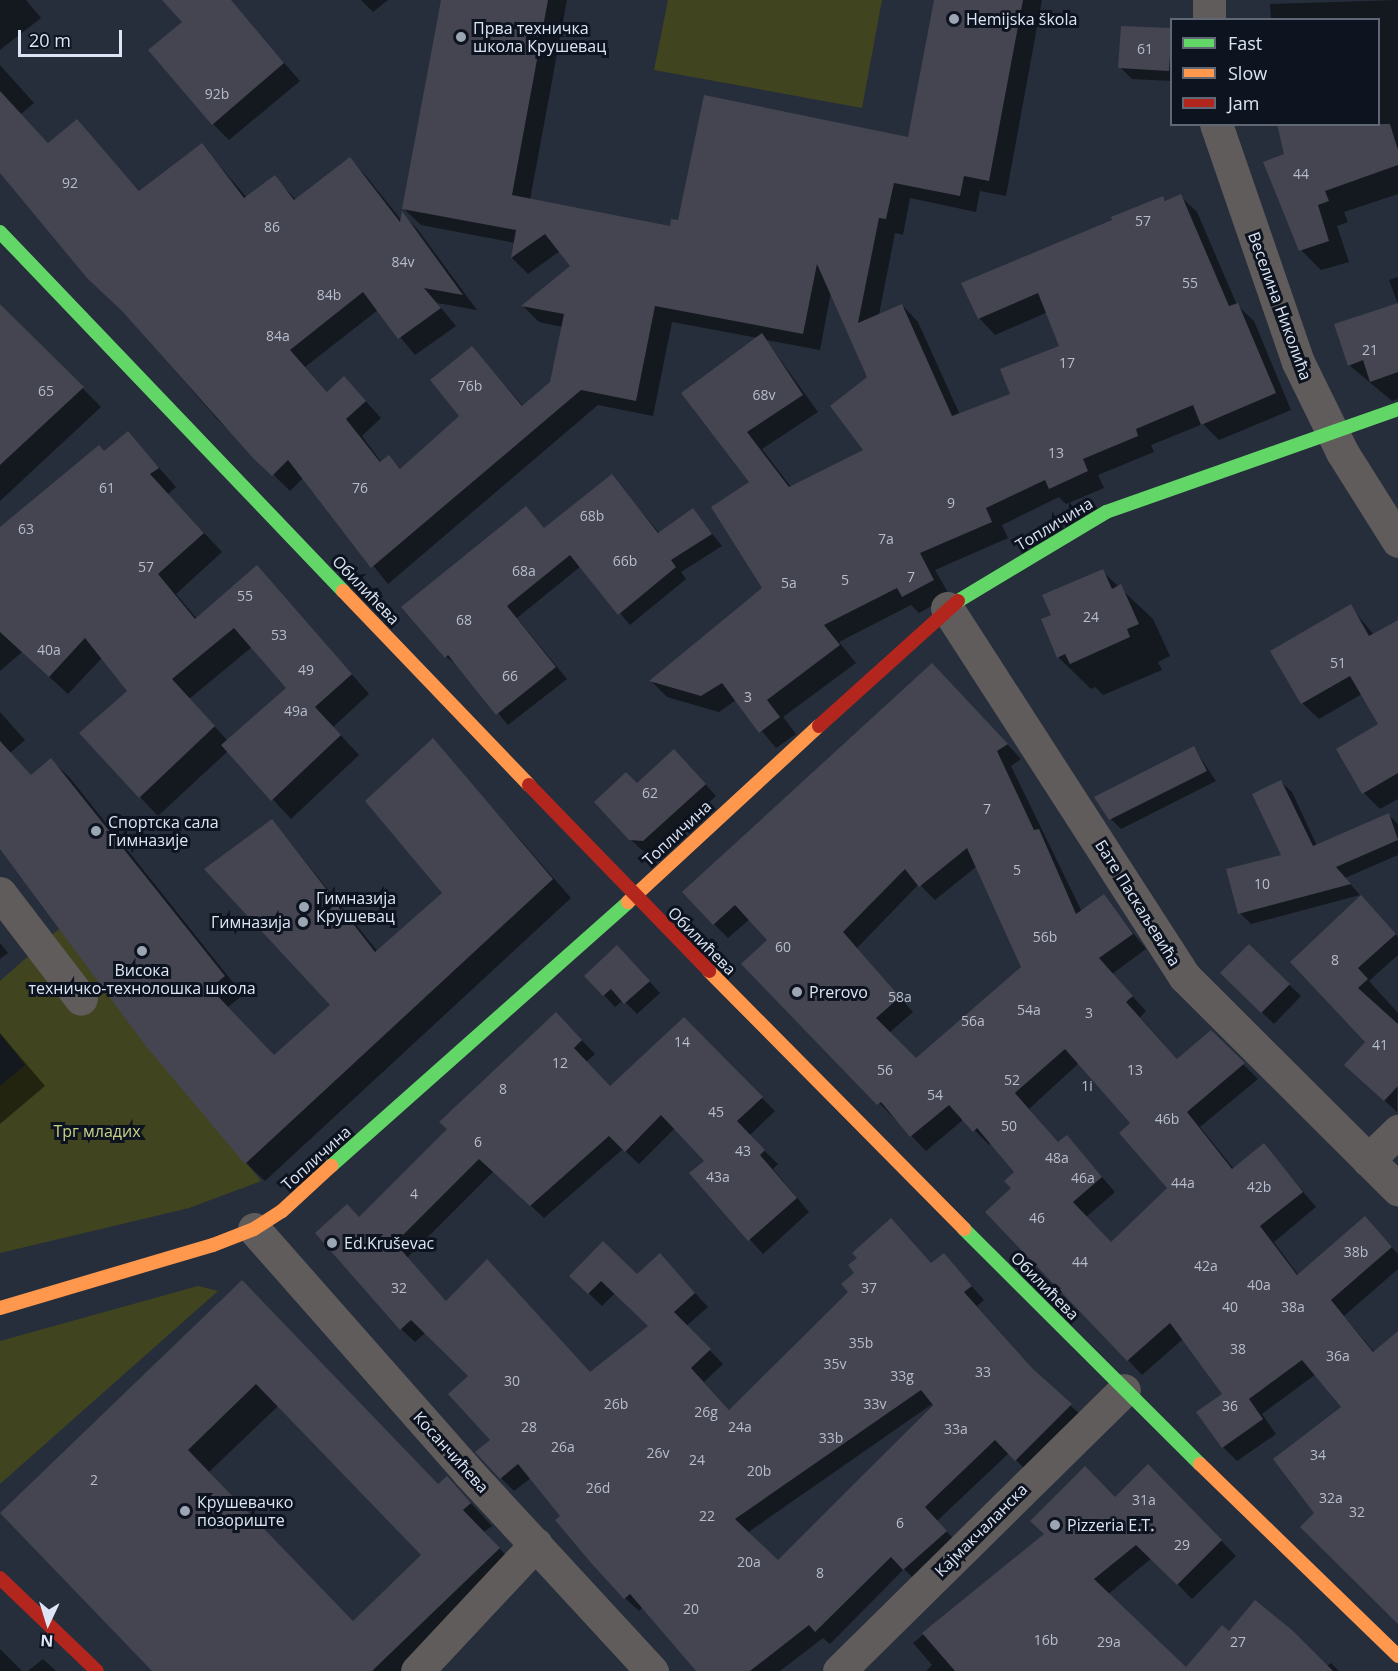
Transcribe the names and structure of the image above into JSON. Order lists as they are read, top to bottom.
{
  "streets": {
    "street": [
      "Веселина Николића",
      "Топличина",
      "Обилићева",
      "Бате Паскаљевића",
      "Косанчићева",
      "Кајмакчаланска"
    ]
  },
  "crossings": [
    ["Веселина Николића", "Топличина"],
    ["Топличина", "Обилићева"],
    ["Топличина", "Бате Паскаљевића"],
    ["Топличина", "Косанчићева"],
    ["Обилићева", "Кајмакчаланска"]
  ],
  "parks": ["Трг младих"],
  "places": [
    "Hemijska škola",
    "Прва техничка школа Крушевац",
    "Спортска сала Гимназије",
    "Гимназија Крушевац",
    "Гимназија",
    "Висока техничко-технолошка школа",
    "Prerovo",
    "Ed.Kruševac",
    "Крушевачко позориште",
    "Pizzeria E.T."
  ],
  "house_numbers": [
    "61",
    "92b",
    "44",
    "92",
    "57",
    "86",
    "84v",
    "55",
    "84b",
    "84a",
    "21",
    "17",
    "76b",
    "65",
    "68v",
    "13",
    "61",
    "76",
    "9",
    "68b",
    "63",
    "7a",
    "66b",
    "57",
    "68a",
    "7",
    "5",
    "5a",
    "55",
    "24",
    "68",
    "53",
    "40a",
    "51",
    "49",
    "66",
    "3",
    "49a",
    "62",
    "7",
    "5",
    "10",
    "56b",
    "60",
    "8",
    "58a",
    "54a",
    "3",
    "56a",
    "14",
    "41",
    "12",
    "56",
    "13",
    "52",
    "1i",
    "8",
    "54",
    "45",
    "46b",
    "50",
    "6",
    "43",
    "48a",
    "43a",
    "46a",
    "44a",
    "42b",
    "4",
    "46",
    "38b",
    "44",
    "42a",
    "40a",
    "32",
    "37",
    "40",
    "38a",
    "35b",
    "38",
    "36a",
    "35v",
    "33",
    "33g",
    "30",
    "26b",
    "33v",
    "36",
    "26g",
    "28",
    "24a",
    "33a",
    "33b",
    "26a",
    "26v",
    "34",
    "24",
    "20b",
    "2",
    "26d",
    "32a",
    "31a",
    "32",
    "22",
    "6",
    "29",
    "20a",
    "8",
    "20",
    "16b",
    "29a",
    "27"
  ],
  "legend": ["Fast", "Slow", "Jam"],
  "scale_bar": "20 m",
  "north": "bottom"
}
